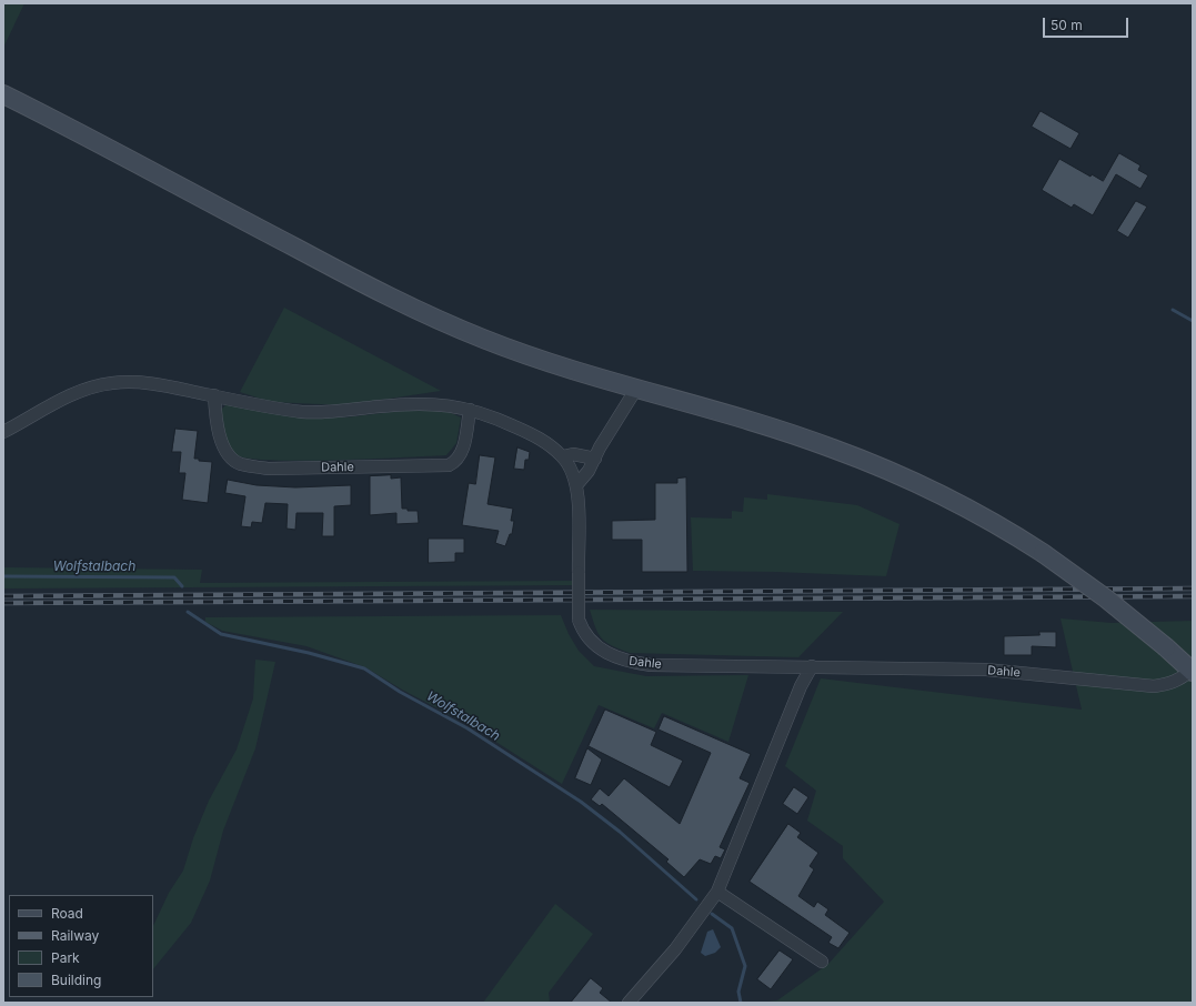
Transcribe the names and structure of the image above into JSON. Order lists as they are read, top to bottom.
{
  "streets": {
    "street": ["Dahle"]
  },
  "water": ["Wolfstalbach"],
  "legend": [
    "Road",
    "Railway",
    "Park",
    "Building"
  ],
  "scale_bar": "50 m"
}
